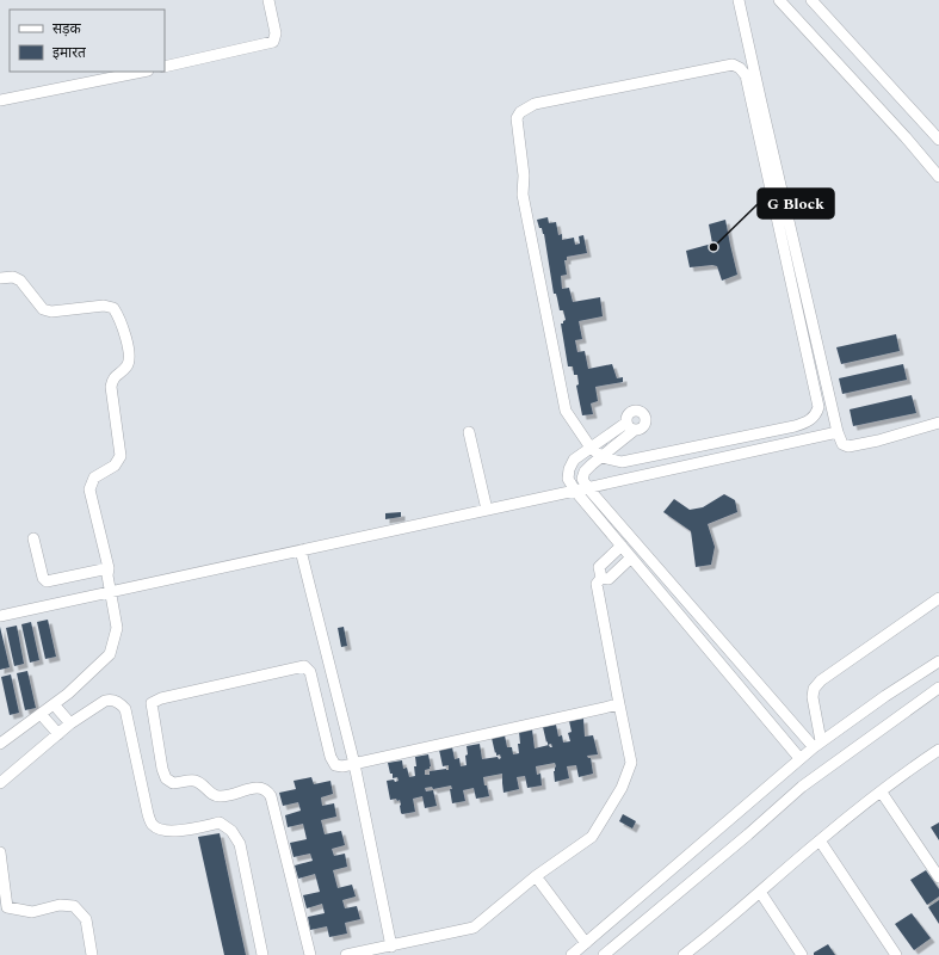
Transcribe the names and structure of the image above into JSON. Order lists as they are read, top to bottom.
{
  "places": ["G Block"],
  "legend": ["सड़क", "इमारत"]
}
